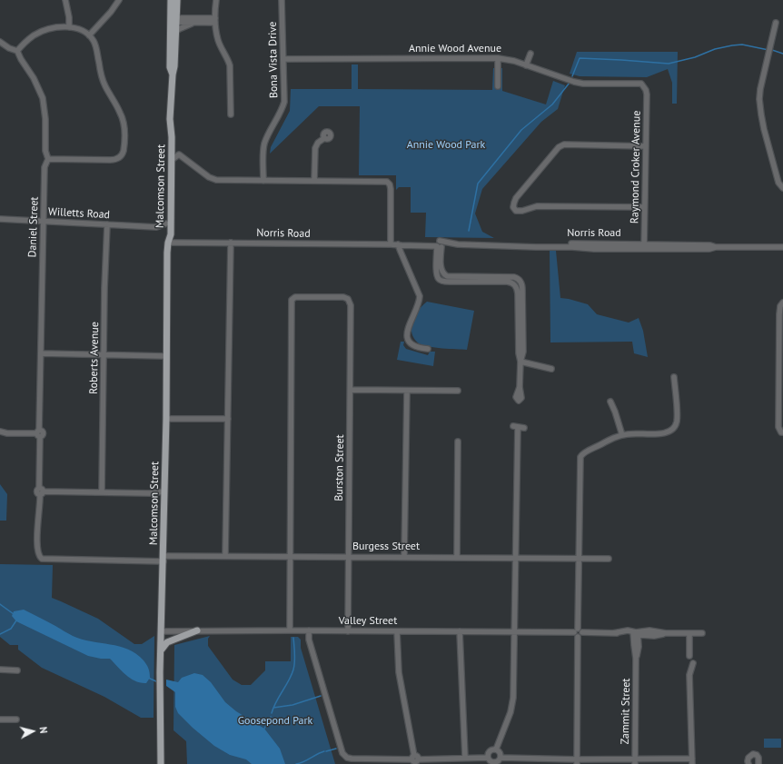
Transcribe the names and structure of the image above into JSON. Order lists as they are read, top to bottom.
{
  "streets": {
    "main road": ["Malcomson Street"],
    "street": [
      "Annie Wood Avenue",
      "Bona Vista Drive",
      "Raymond Croker Avenue",
      "Willetts Road",
      "Daniel Street",
      "Norris Road",
      "Roberts Avenue",
      "Burston Street",
      "Burgess Street",
      "Valley Street",
      "Zammit Street"
    ]
  },
  "crossings": [
    ["Annie Wood Avenue", "Bona Vista Drive"],
    ["Annie Wood Avenue", "Raymond Croker Avenue"],
    ["Raymond Croker Avenue", "Norris Road"],
    ["Malcomson Street", "Willetts Road"],
    ["Malcomson Street", "Norris Road"],
    ["Malcomson Street", "Burgess Street"],
    ["Malcomson Street", "Valley Street"],
    ["Willetts Road", "Daniel Street"],
    ["Willetts Road", "Roberts Avenue"],
    ["Daniel Street", "Burgess Street"],
    ["Burston Street", "Burgess Street"],
    ["Burston Street", "Valley Street"]
  ],
  "parks": ["Annie Wood Park", "Goosepond Park"],
  "north": "right"
}
